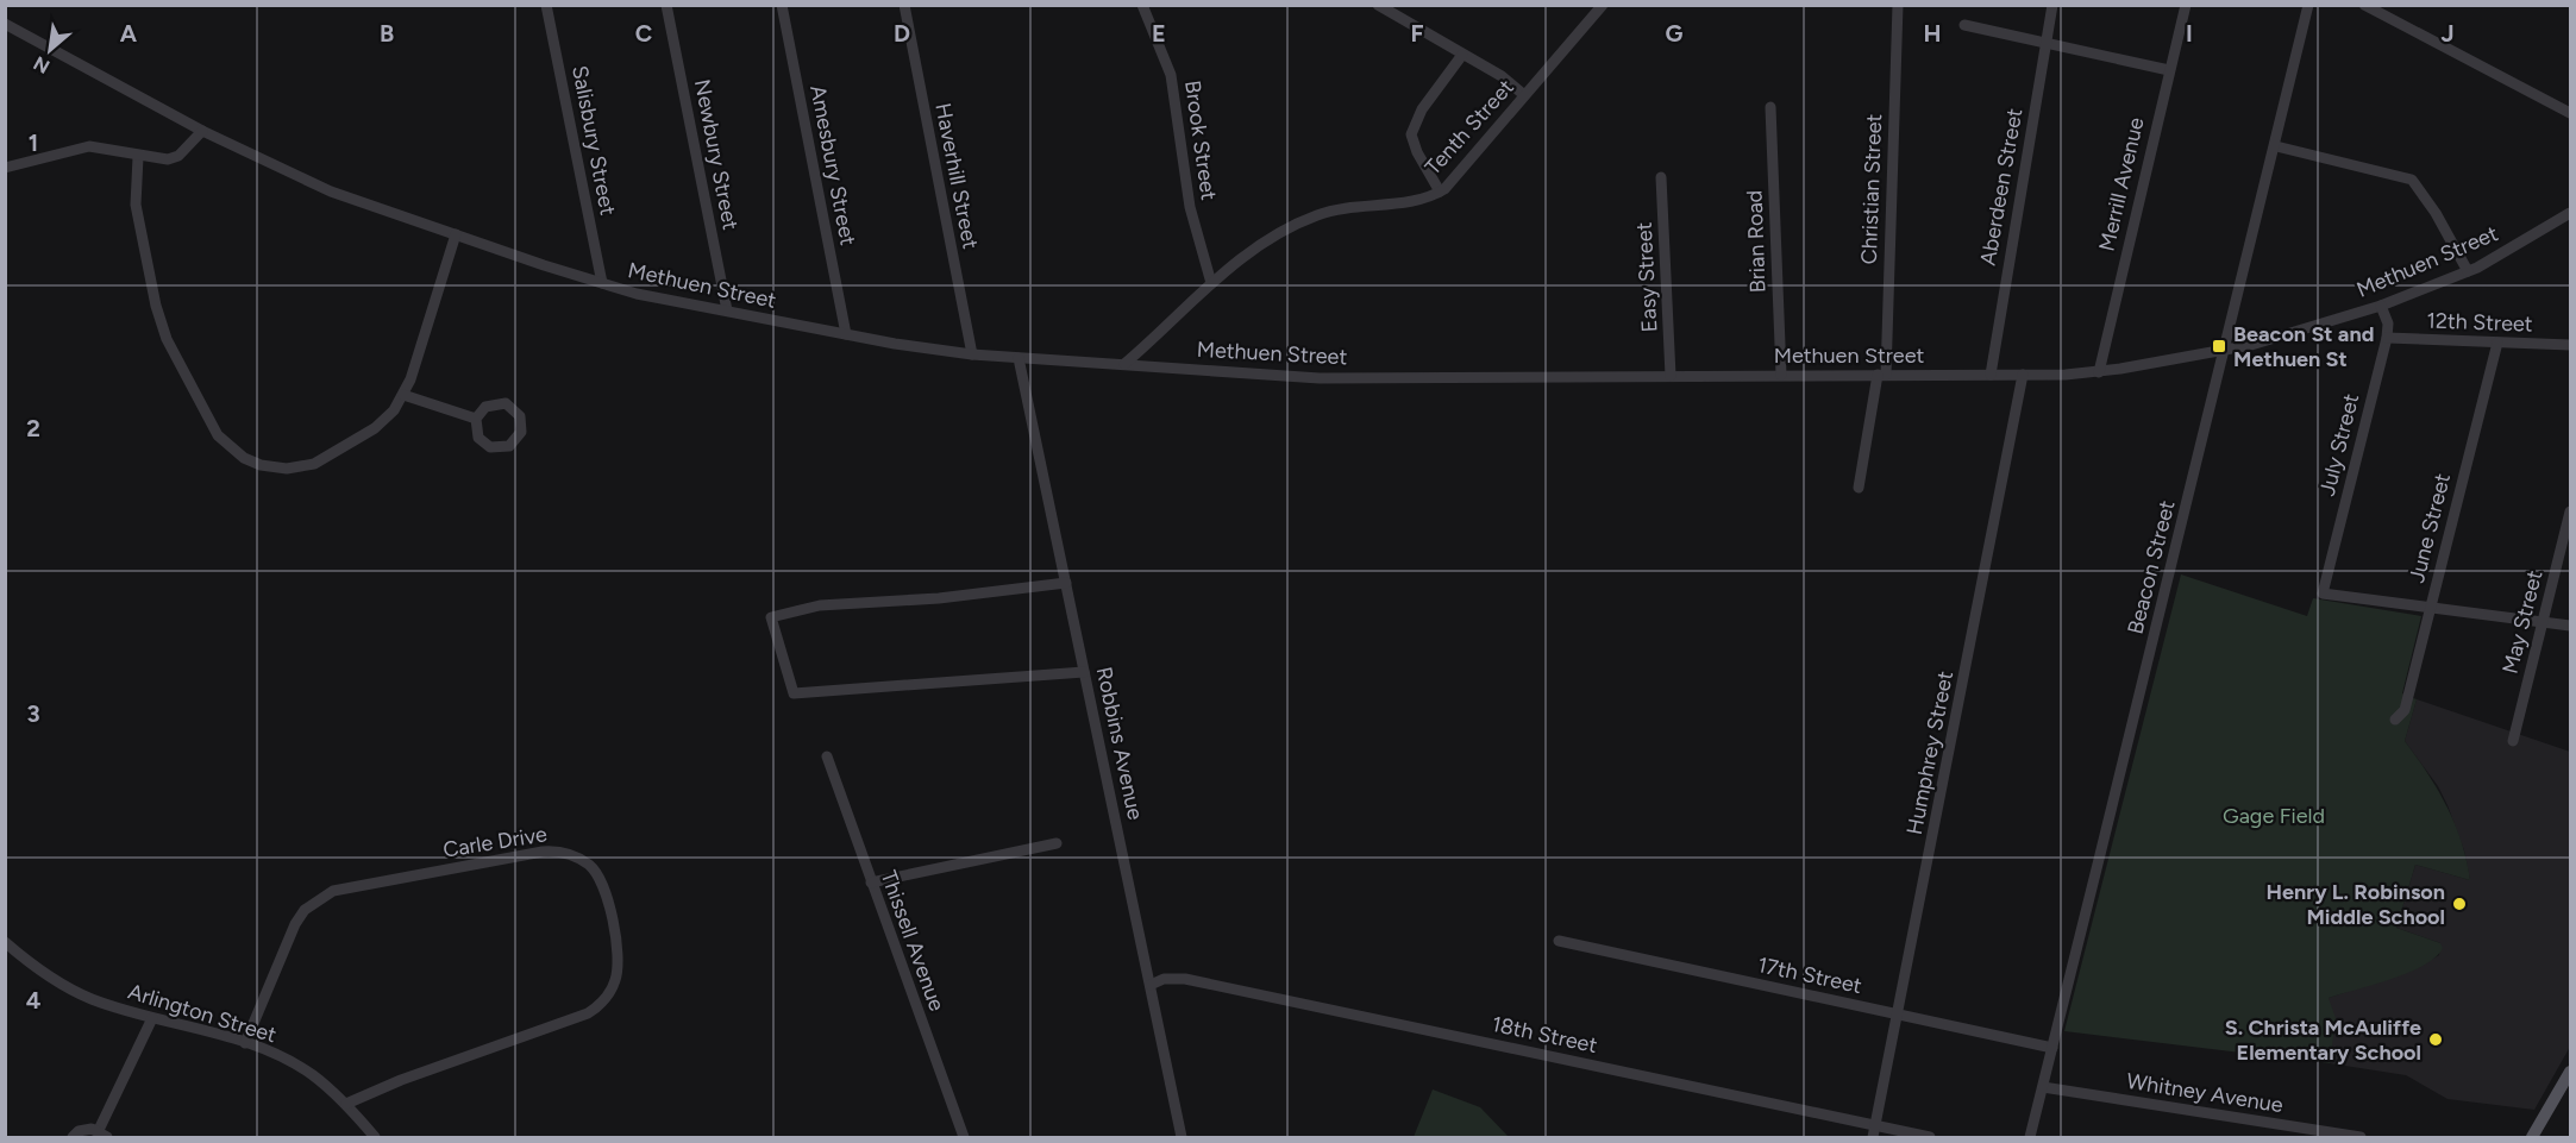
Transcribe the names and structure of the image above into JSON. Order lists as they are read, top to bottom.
{
  "streets": {
    "street": [
      "Tenth Street",
      "Salisbury Street",
      "Brook Street",
      "Newbury Street",
      "Amesbury Street",
      "Haverhill Street",
      "Merrill Avenue",
      "Aberdeen Street",
      "Christian Street",
      "Brian Road",
      "Methuen Street",
      "Easy Street",
      "12th Street",
      "July Street",
      "June Street",
      "Beacon Street",
      "May Street",
      "Robbins Avenue",
      "Humphrey Street",
      "Carle Drive",
      "Thissell Avenue",
      "17th Street",
      "Arlington Street",
      "18th Street",
      "Whitney Avenue"
    ]
  },
  "crossings": [
    ["Tenth Street", "Brook Street"],
    ["Tenth Street", "Methuen Street"],
    ["Salisbury Street", "Methuen Street"],
    ["Newbury Street", "Methuen Street"],
    ["Amesbury Street", "Methuen Street"],
    ["Haverhill Street", "Methuen Street"],
    ["Merrill Avenue", "Methuen Street"],
    ["Aberdeen Street", "Methuen Street"],
    ["Christian Street", "Methuen Street"],
    ["Brian Road", "Methuen Street"],
    ["Methuen Street", "Easy Street"],
    ["Methuen Street", "July Street"],
    ["Methuen Street", "Beacon Street"],
    ["Methuen Street", "Robbins Avenue"],
    ["Methuen Street", "Humphrey Street"],
    ["12th Street", "July Street"],
    ["12th Street", "June Street"],
    ["July Street", "June Street"],
    ["Beacon Street", "17th Street"],
    ["Beacon Street", "Whitney Avenue"],
    ["Robbins Avenue", "18th Street"],
    ["Humphrey Street", "17th Street"],
    ["Humphrey Street", "18th Street"],
    ["Carle Drive", "Arlington Street"]
  ],
  "parks": ["Gage Field"],
  "places": {
    "transit": ["Beacon St and Methuen St"],
    "other": ["Henry L. Robinson Middle School", "S. Christa McAuliffe Elementary School"]
  },
  "north": "bottom left",
  "grid": {
    "columns": [
      "A",
      "B",
      "C",
      "D",
      "E",
      "F",
      "G",
      "H",
      "I",
      "J"
    ],
    "rows": [
      "1",
      "2",
      "3",
      "4"
    ]
  }
}
